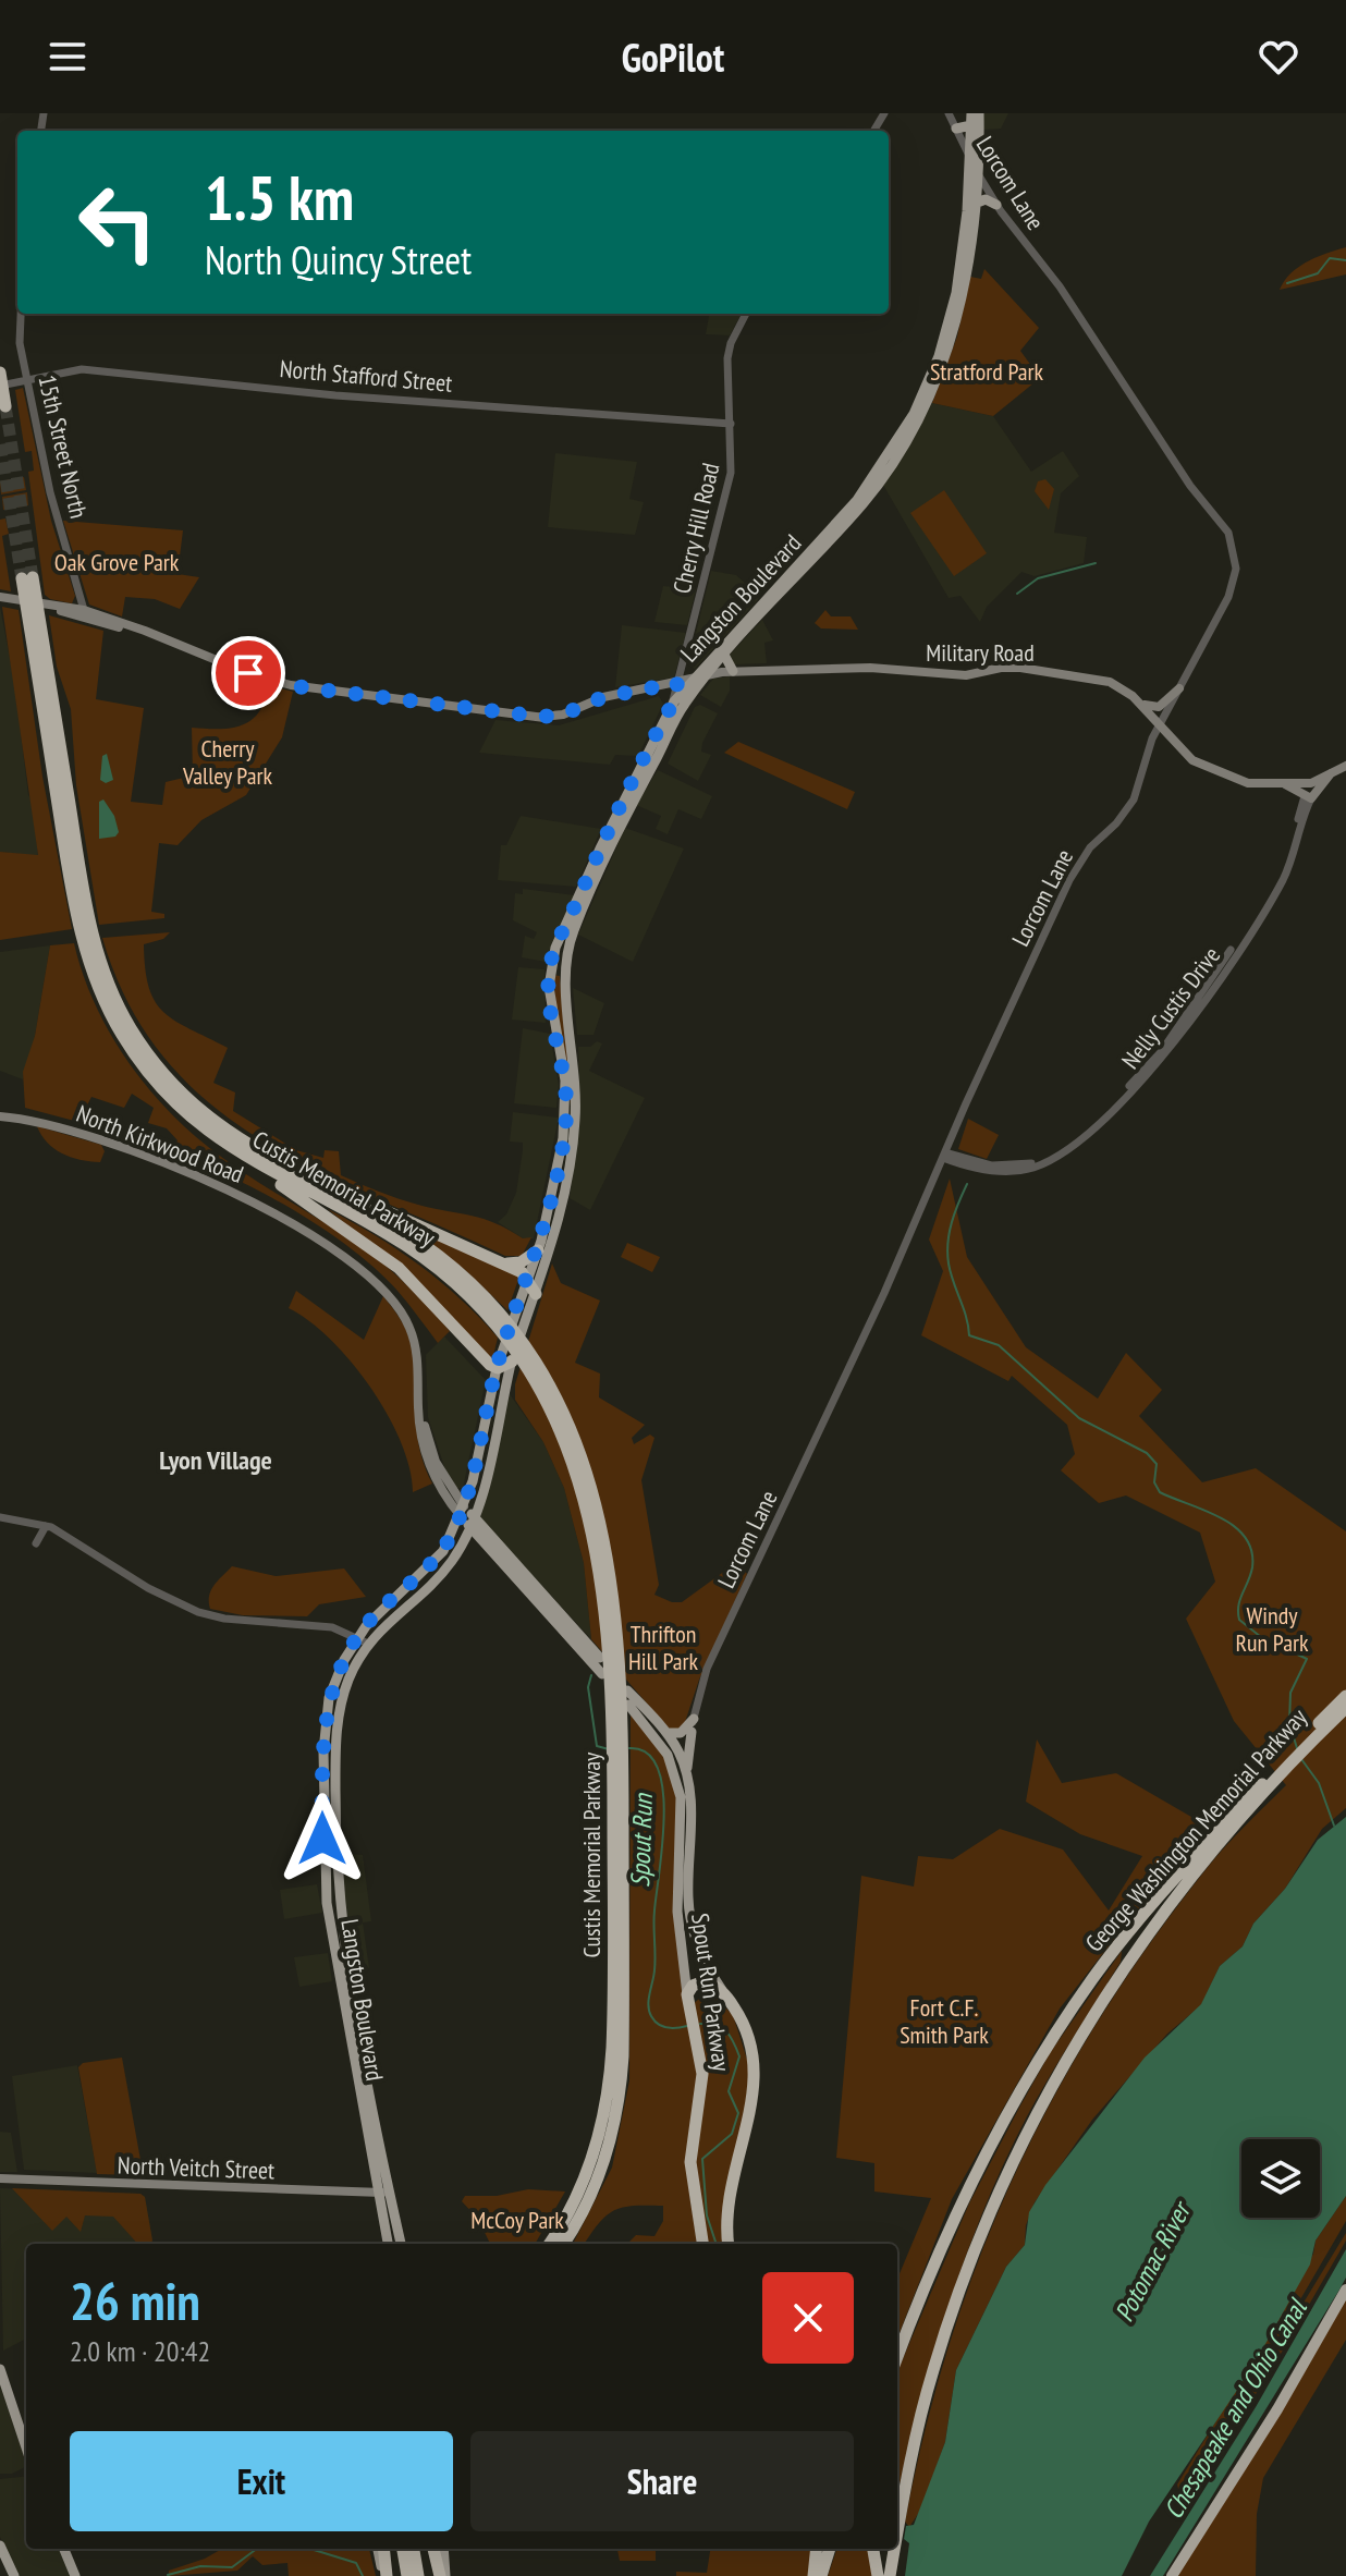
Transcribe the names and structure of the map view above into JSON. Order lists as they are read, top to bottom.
{
  "streets": {
    "highway": ["Custis Memorial Parkway", "George Washington Memorial Parkway", "Spout Run Parkway"],
    "main road": [
      "Langston Boulevard",
      "Military Road",
      "North Kirkwood Road",
      "North Veitch Street"
    ],
    "street": [
      "Lorcom Lane",
      "North Stafford Street",
      "15th Street North",
      "Cherry Hill Road",
      "Nelly Custis Drive"
    ]
  },
  "crossings": [
    ["Lorcom Lane", "Langston Boulevard"],
    ["Lorcom Lane", "Military Road"],
    ["Lorcom Lane", "Nelly Custis Drive"],
    ["Lorcom Lane", "Spout Run Parkway"],
    ["North Stafford Street", "15th Street North"],
    ["North Stafford Street", "Cherry Hill Road"],
    ["Cherry Hill Road", "Langston Boulevard"],
    ["Langston Boulevard", "Military Road"],
    ["Langston Boulevard", "North Kirkwood Road"],
    ["Langston Boulevard", "North Veitch Street"],
    ["Military Road", "Nelly Custis Drive"]
  ],
  "districts": ["Lyon Village"],
  "water": ["Spout Run", "Potomac River", "Chesapeake and Ohio Canal"],
  "parks": [
    "Stratford Park",
    "Oak Grove Park",
    "Cherry Valley Park",
    "Windy Run Park",
    "Thrifton Hill Park",
    "Fort C.F. Smith Park",
    "McCoy Park"
  ],
  "page": {
    "header": "GoPilot",
    "turn": ["1.5 km", "North Quincy Street"],
    "heading": ["26 min", "2.0 km · 20:42"],
    "buttons": ["Exit", "Share"]
  }
}
